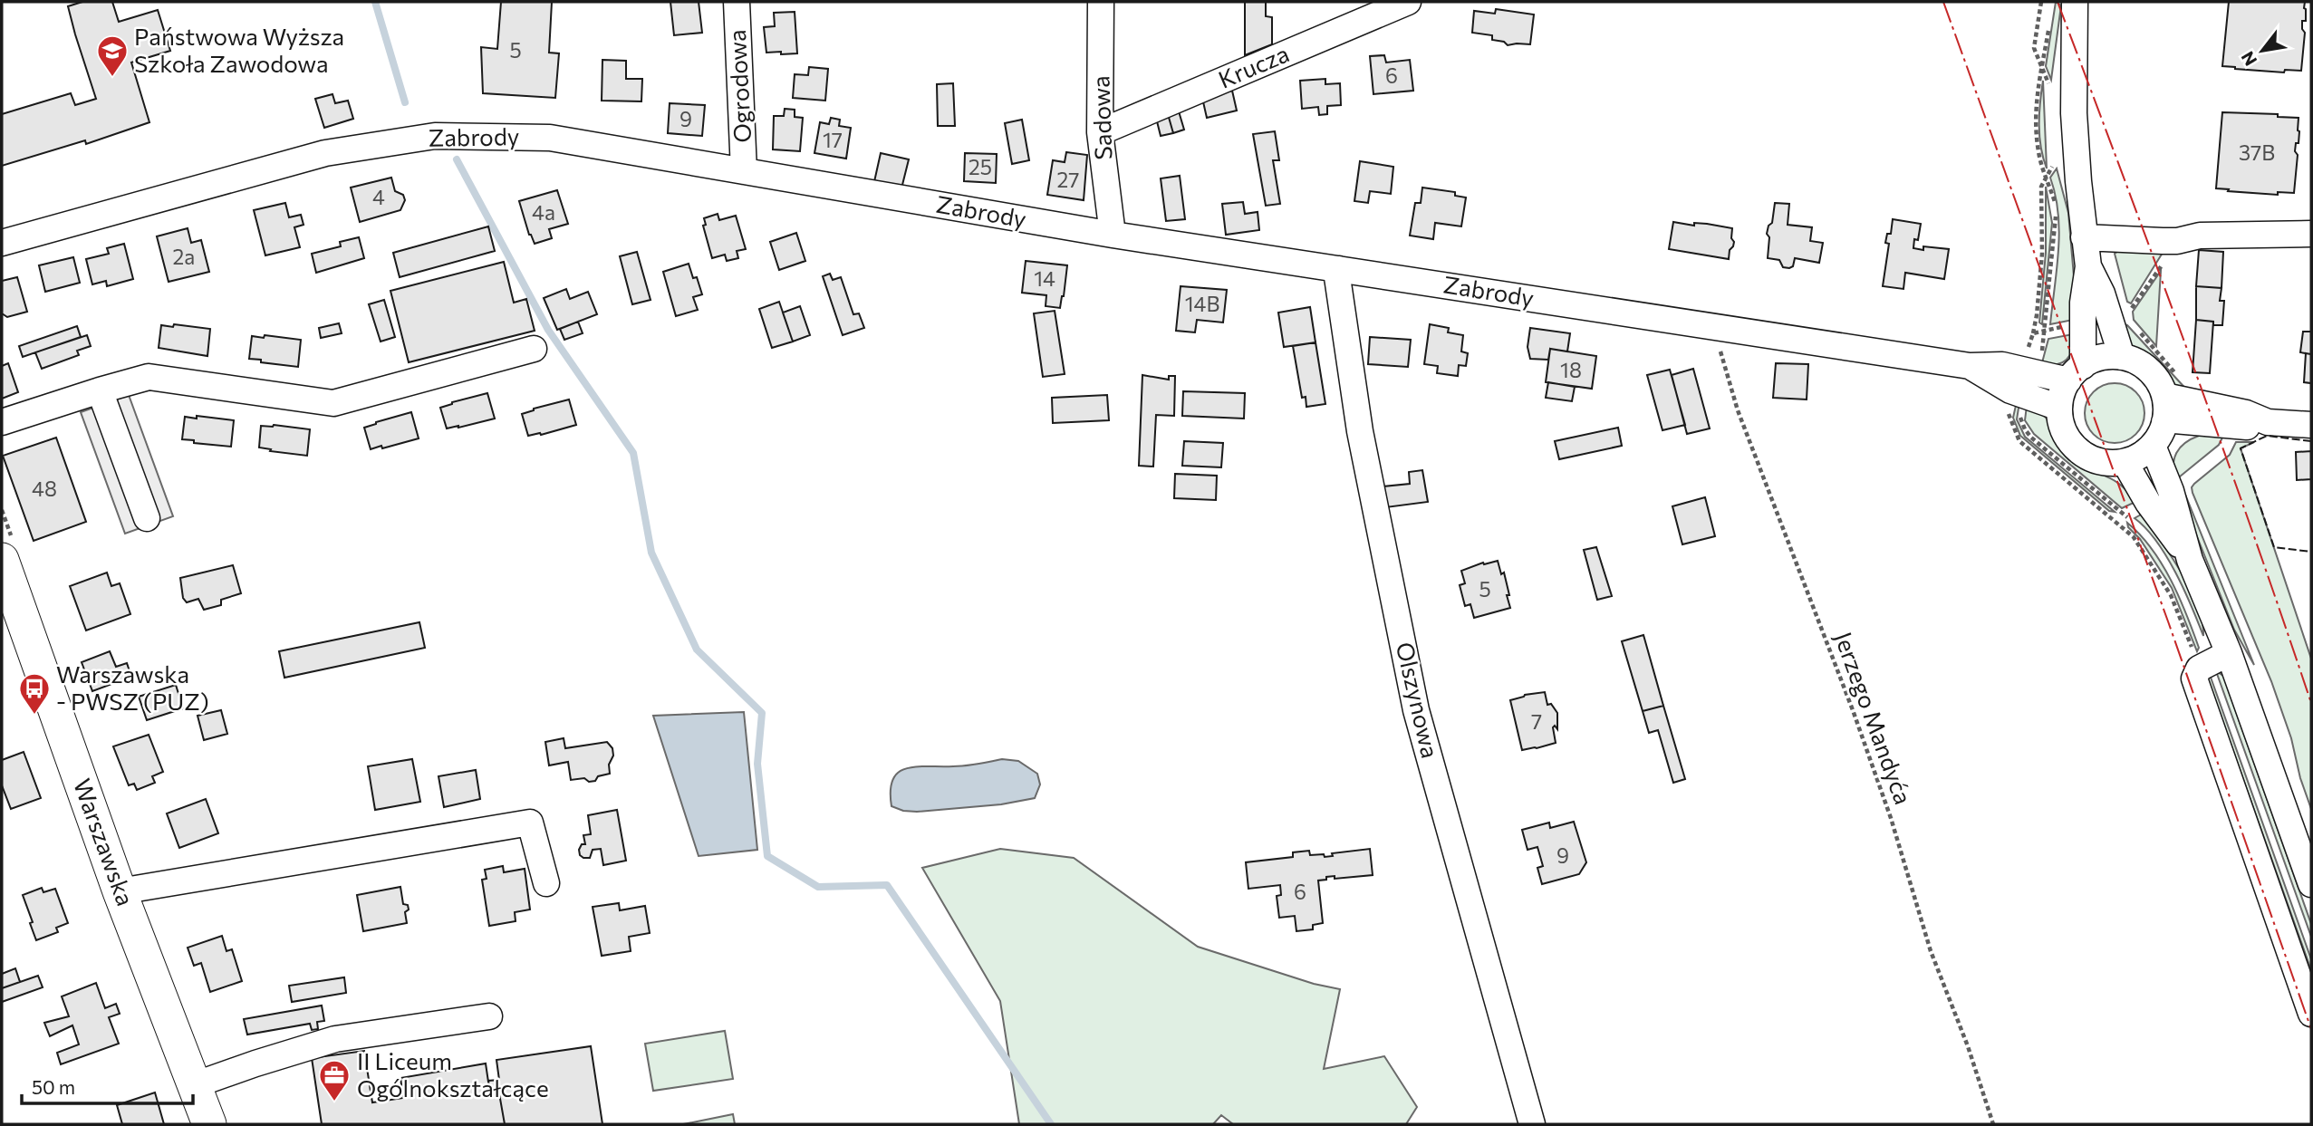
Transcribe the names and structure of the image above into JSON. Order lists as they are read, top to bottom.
{
  "streets": {
    "main road": ["Warszawska"],
    "street": [
      "Krucza",
      "Ogrodowa",
      "Sadowa",
      "Zabrody",
      "Olszynowa"
    ],
    "path": ["Jerzego Mandyća"]
  },
  "crossings": [
    ["Krucza", "Sadowa"],
    ["Ogrodowa", "Zabrody"],
    ["Sadowa", "Zabrody"],
    ["Zabrody", "Olszynowa"],
    ["Zabrody", "Jerzego Mandyća"]
  ],
  "places": {
    "school or university": ["Państwowa Wyższa Szkoła Zawodowa"],
    "bus stop": ["Warszawska - PWSZ (PUZ)"],
    "office": ["II Liceum Ogólnokształcące"]
  },
  "house_numbers": [
    "5",
    "6",
    "9",
    "17",
    "37B",
    "25",
    "27",
    "4",
    "4a",
    "2a",
    "14",
    "14B",
    "18",
    "48",
    "5",
    "7",
    "9",
    "6"
  ],
  "scale_bar": "50 m",
  "north": "bottom left"
}
